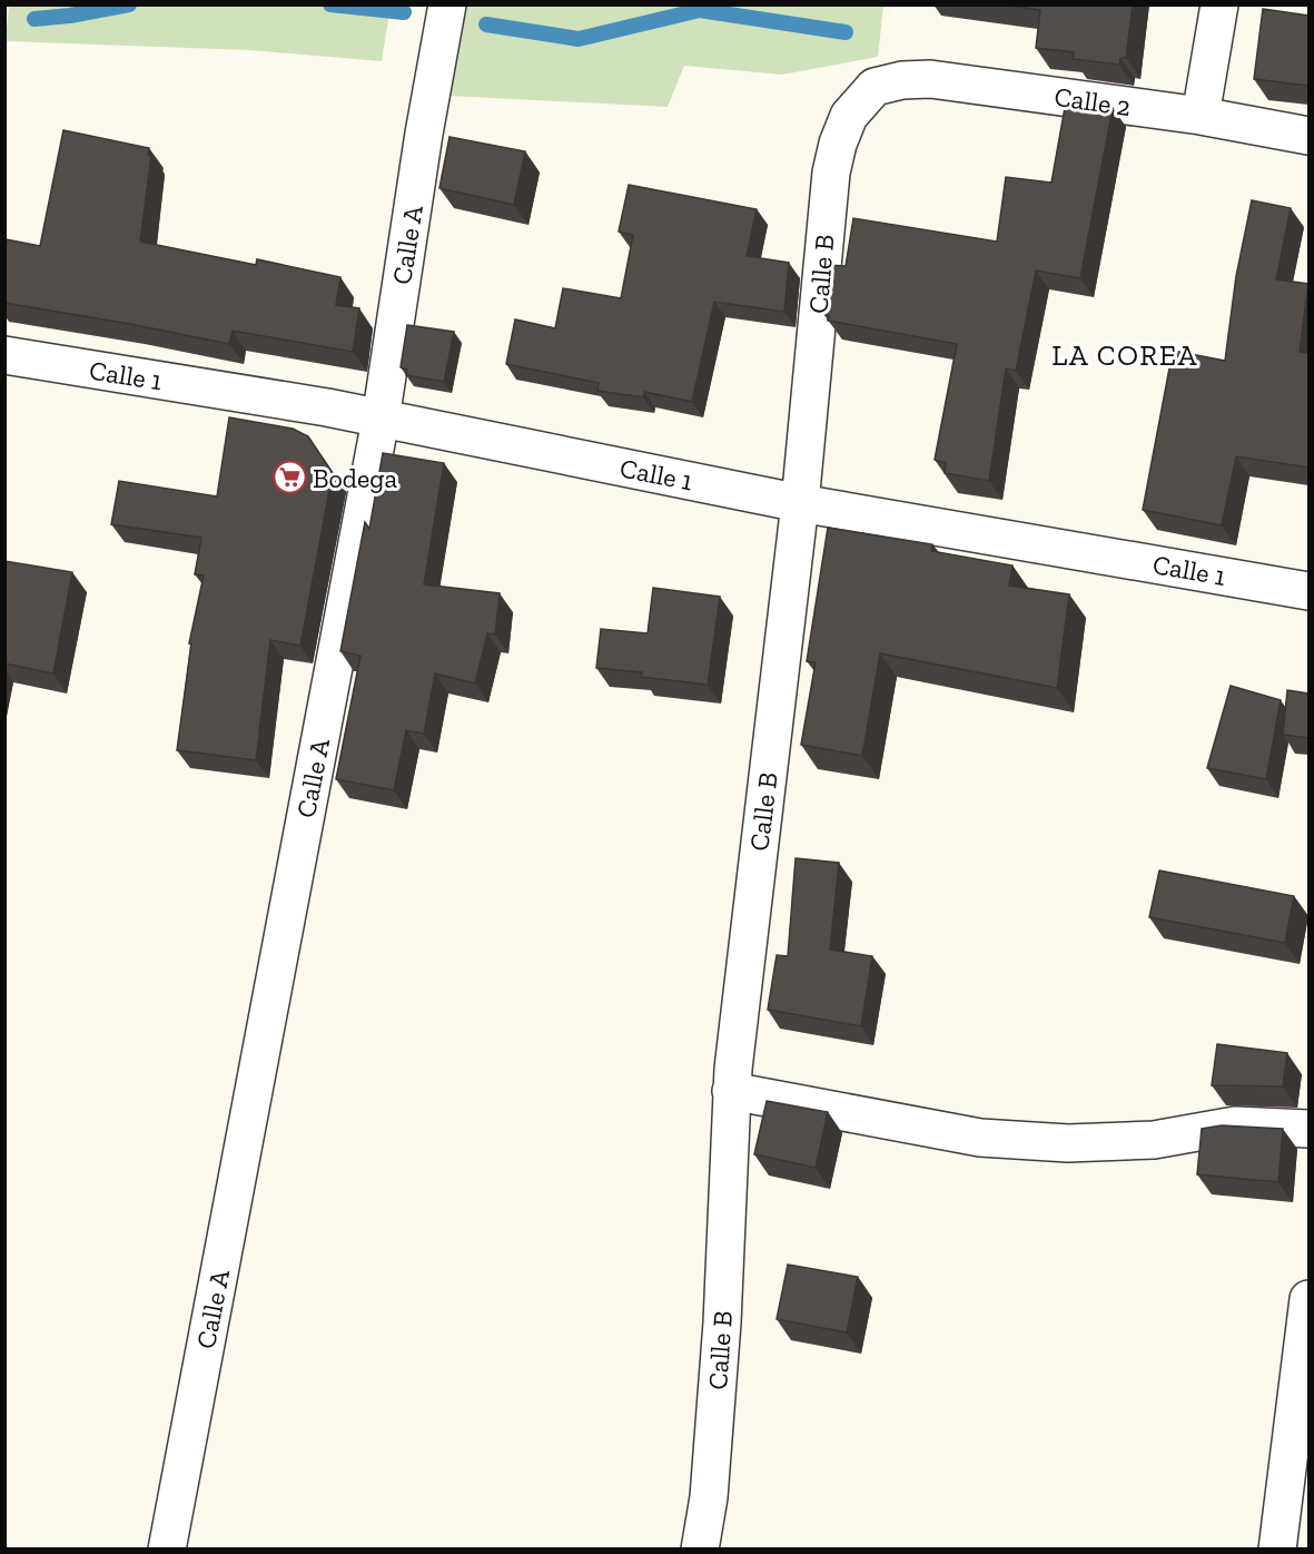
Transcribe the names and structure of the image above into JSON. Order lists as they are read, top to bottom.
{
  "streets": {
    "street": [
      "Calle 2",
      "Calle A",
      "Calle B",
      "Calle 1"
    ]
  },
  "crossings": [
    ["Calle 2", "Calle B"],
    ["Calle A", "Calle 1"],
    ["Calle B", "Calle 1"]
  ],
  "districts": ["LA COREA"],
  "places": {
    "supermarket": ["Bodega"]
  }
}
